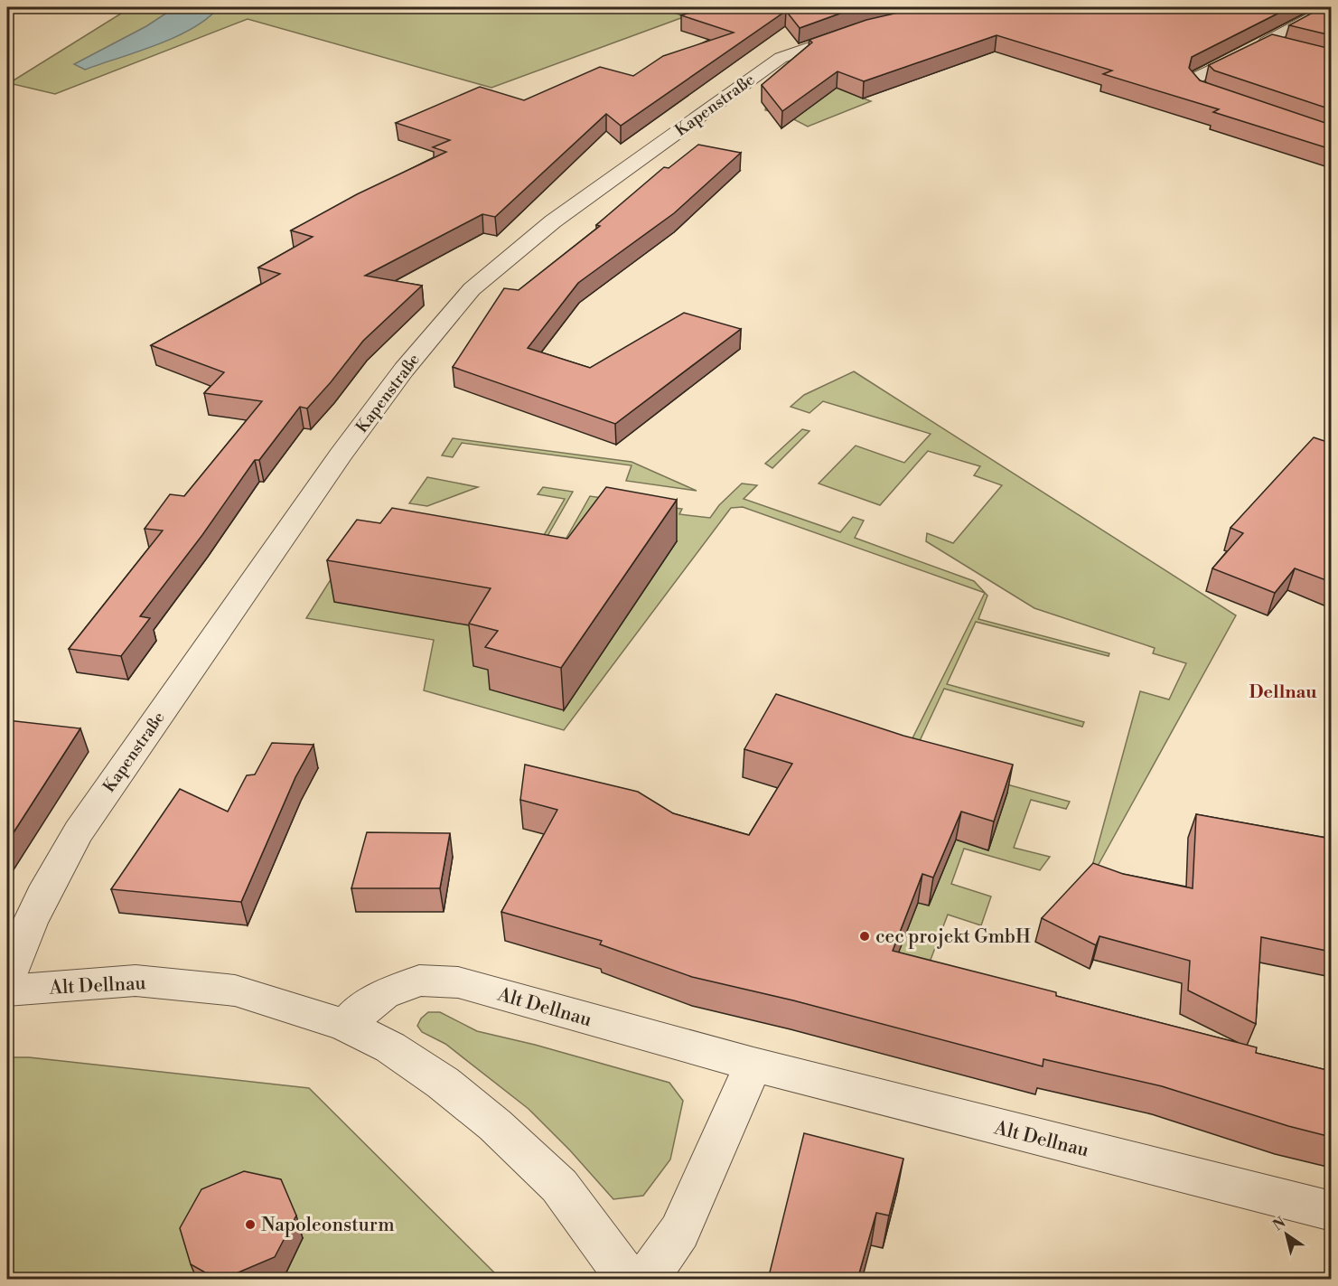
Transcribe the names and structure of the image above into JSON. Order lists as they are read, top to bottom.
{
  "streets": {
    "street": ["Kapenstraße", "Alt Dellnau"]
  },
  "districts": ["Dellnau"],
  "places": ["cec projekt GmbH", "Napoleonsturm"],
  "north": "top left"
}
